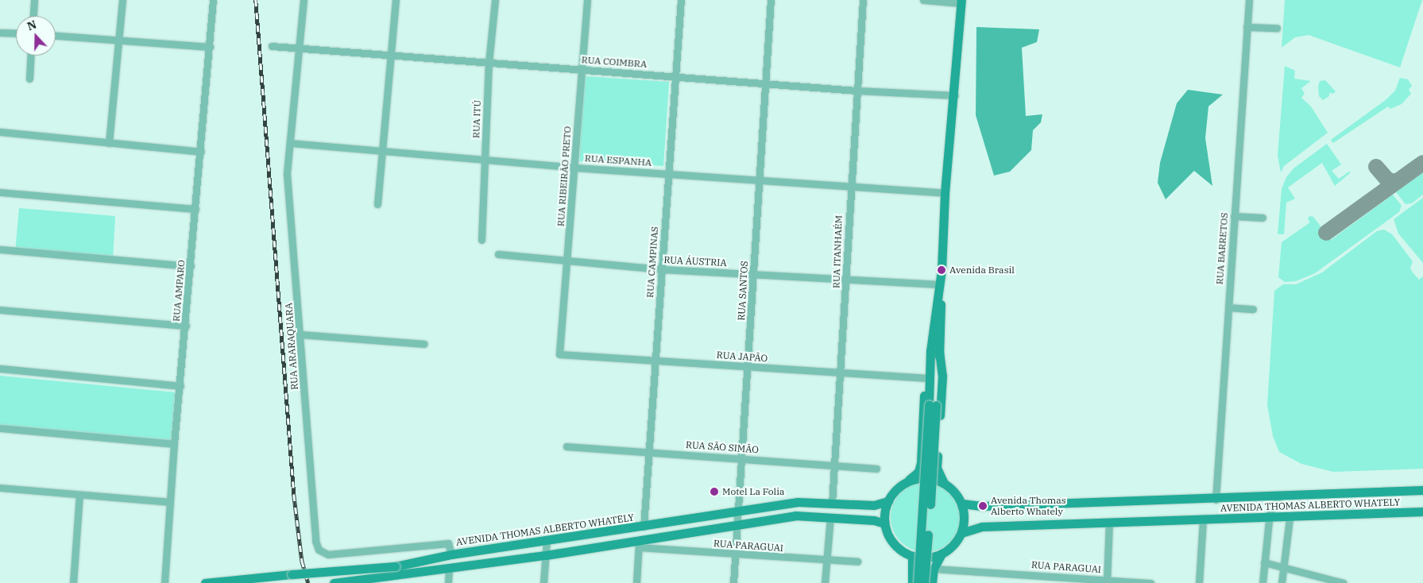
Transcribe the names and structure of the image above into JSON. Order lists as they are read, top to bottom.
{
  "streets": {
    "main road": ["AVENIDA THOMAS ALBERTO WHATELY"],
    "street": [
      "RUA COIMBRA",
      "RUA ITÚ",
      "RUA ESPANHA",
      "RUA RIBEIRÃO PRETO",
      "RUA BARRETOS",
      "RUA ITANHAÉM",
      "RUA ÁUSTRIA",
      "RUA CAMPINAS",
      "RUA AMPARO",
      "RUA SANTOS",
      "RUA ARARAQUARA",
      "RUA JAPÃO",
      "RUA SÃO SIMÃO",
      "RUA PARAGUAI"
    ]
  },
  "crossings": [
    ["RUA COIMBRA", "RUA ITÚ"],
    ["RUA COIMBRA", "RUA RIBEIRÃO PRETO"],
    ["RUA COIMBRA", "RUA ITANHAÉM"],
    ["RUA COIMBRA", "RUA CAMPINAS"],
    ["RUA COIMBRA", "RUA SANTOS"],
    ["RUA COIMBRA", "RUA ARARAQUARA"],
    ["RUA ITÚ", "RUA ESPANHA"],
    ["RUA ESPANHA", "RUA RIBEIRÃO PRETO"],
    ["RUA ESPANHA", "RUA ITANHAÉM"],
    ["RUA ESPANHA", "RUA CAMPINAS"],
    ["RUA ESPANHA", "RUA SANTOS"],
    ["RUA ESPANHA", "RUA ARARAQUARA"],
    ["RUA RIBEIRÃO PRETO", "RUA ÁUSTRIA"],
    ["RUA RIBEIRÃO PRETO", "RUA JAPÃO"],
    ["RUA BARRETOS", "AVENIDA THOMAS ALBERTO WHATELY"],
    ["RUA ITANHAÉM", "RUA ÁUSTRIA"],
    ["RUA ITANHAÉM", "RUA JAPÃO"],
    ["RUA ITANHAÉM", "RUA SÃO SIMÃO"],
    ["RUA ITANHAÉM", "AVENIDA THOMAS ALBERTO WHATELY"],
    ["RUA ÁUSTRIA", "RUA CAMPINAS"],
    ["RUA ÁUSTRIA", "RUA SANTOS"],
    ["RUA CAMPINAS", "RUA JAPÃO"],
    ["RUA CAMPINAS", "RUA SÃO SIMÃO"],
    ["RUA CAMPINAS", "AVENIDA THOMAS ALBERTO WHATELY"],
    ["RUA SANTOS", "RUA JAPÃO"],
    ["RUA SANTOS", "RUA SÃO SIMÃO"],
    ["RUA SANTOS", "AVENIDA THOMAS ALBERTO WHATELY"],
    ["RUA SANTOS", "RUA PARAGUAI"],
    ["RUA ARARAQUARA", "AVENIDA THOMAS ALBERTO WHATELY"],
    ["AVENIDA THOMAS ALBERTO WHATELY", "RUA PARAGUAI"]
  ],
  "places": ["Avenida Brasil", "Motel La Folia", "Avenida Thomas Alberto Whately"],
  "north": "top"
}
